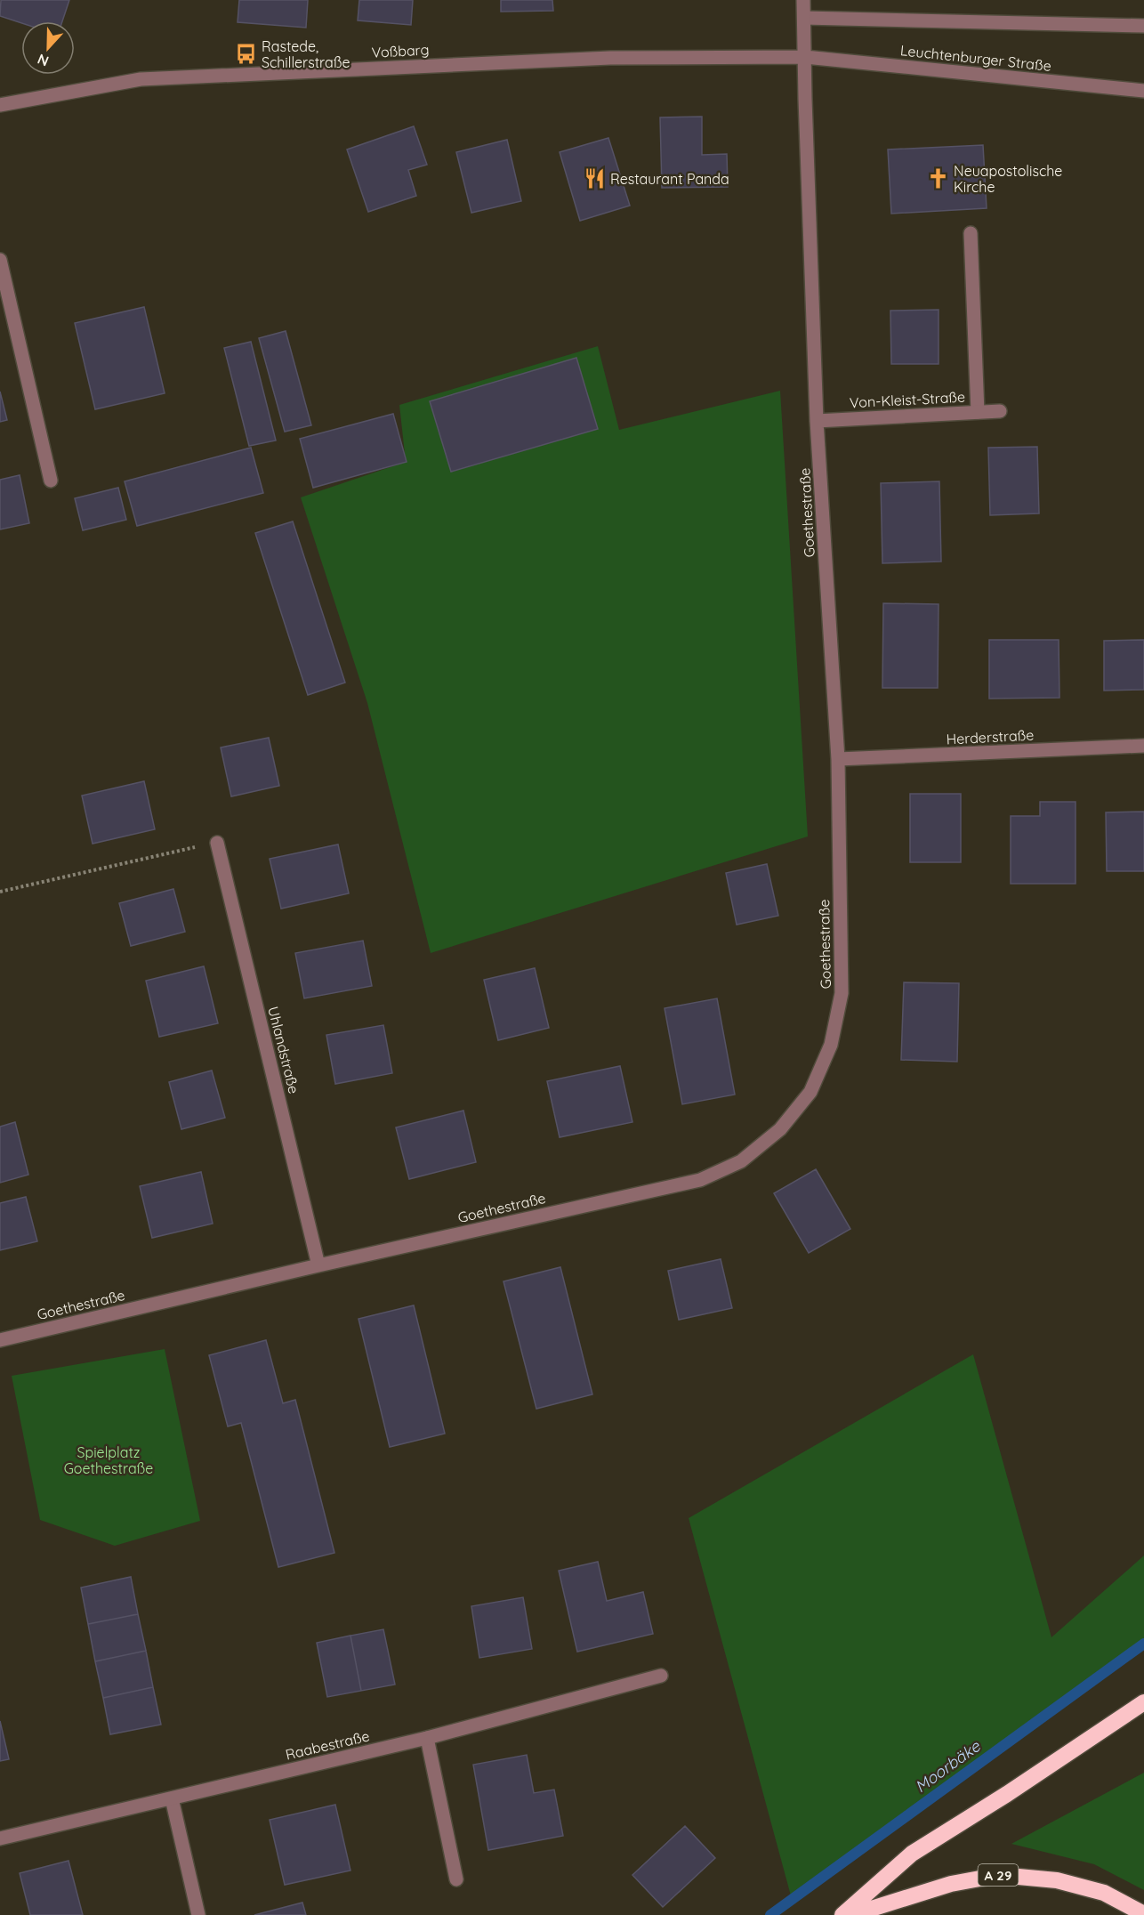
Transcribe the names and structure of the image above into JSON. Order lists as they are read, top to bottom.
{
  "streets": {
    "highway": ["A 29"],
    "street": [
      "Voßbarg",
      "Leuchtenburger Straße",
      "Von-Kleist-Straße",
      "Goethestraße",
      "Herderstraße",
      "Uhlandstraße",
      "Raabestraße"
    ]
  },
  "crossings": [
    ["Voßbarg", "Leuchtenburger Straße"],
    ["Voßbarg", "Goethestraße"],
    ["Leuchtenburger Straße", "Goethestraße"],
    ["Von-Kleist-Straße", "Goethestraße"],
    ["Goethestraße", "Herderstraße"],
    ["Goethestraße", "Uhlandstraße"]
  ],
  "water": ["Moorbäke"],
  "parks": ["Spielplatz Goethestraße"],
  "places": {
    "bus stop": ["Rastede, Schillerstraße"],
    "restaurant": ["Restaurant Panda"],
    "church": ["Neuapostolische Kirche"]
  },
  "north": "bottom"
}
